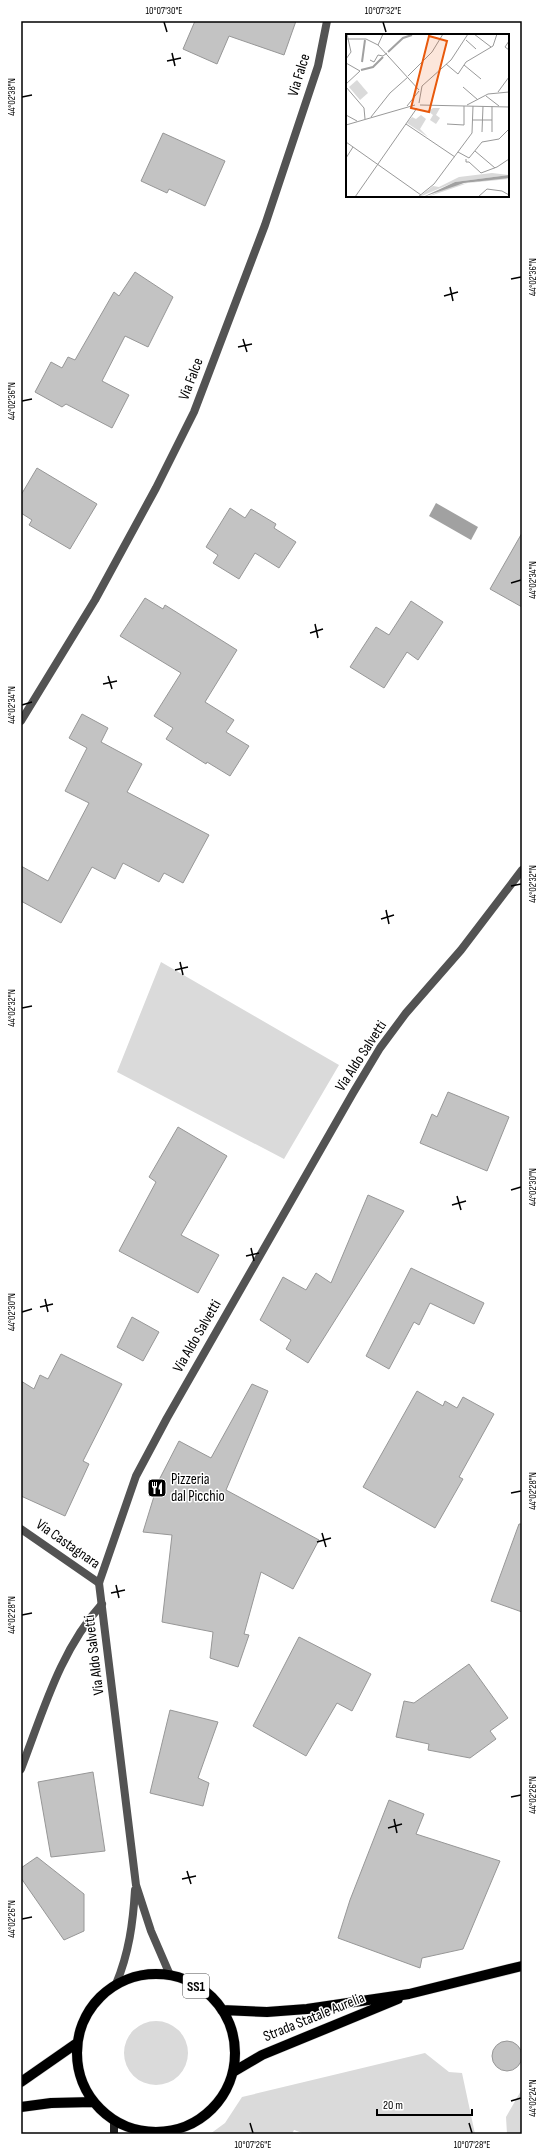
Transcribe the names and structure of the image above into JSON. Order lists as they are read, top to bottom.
{
  "streets": {
    "main road": ["SS1", "Strada Statale Aurelia"],
    "street": ["Via Falce", "Via Aldo Salvetti", "Via Castagnara"]
  },
  "crossings": [
    ["Via Aldo Salvetti", "Via Castagnara"],
    ["Via Aldo Salvetti", "SS1"],
    ["SS1", "Strada Statale Aurelia"]
  ],
  "places": {
    "restaurant": ["Pizzeria dal Picchio"]
  },
  "scale_bar": "20 m",
  "coordinates": [
    "10°07'30\"E",
    "10°07'32\"E",
    "44°02'38\"N",
    "44°02'36\"N",
    "44°02'34\"N",
    "44°02'32\"N",
    "44°02'30\"N",
    "44°02'28\"N",
    "44°02'26\"N",
    "44°02'24\"N",
    "10°07'26\"E",
    "10°07'28\"E"
  ]
}
